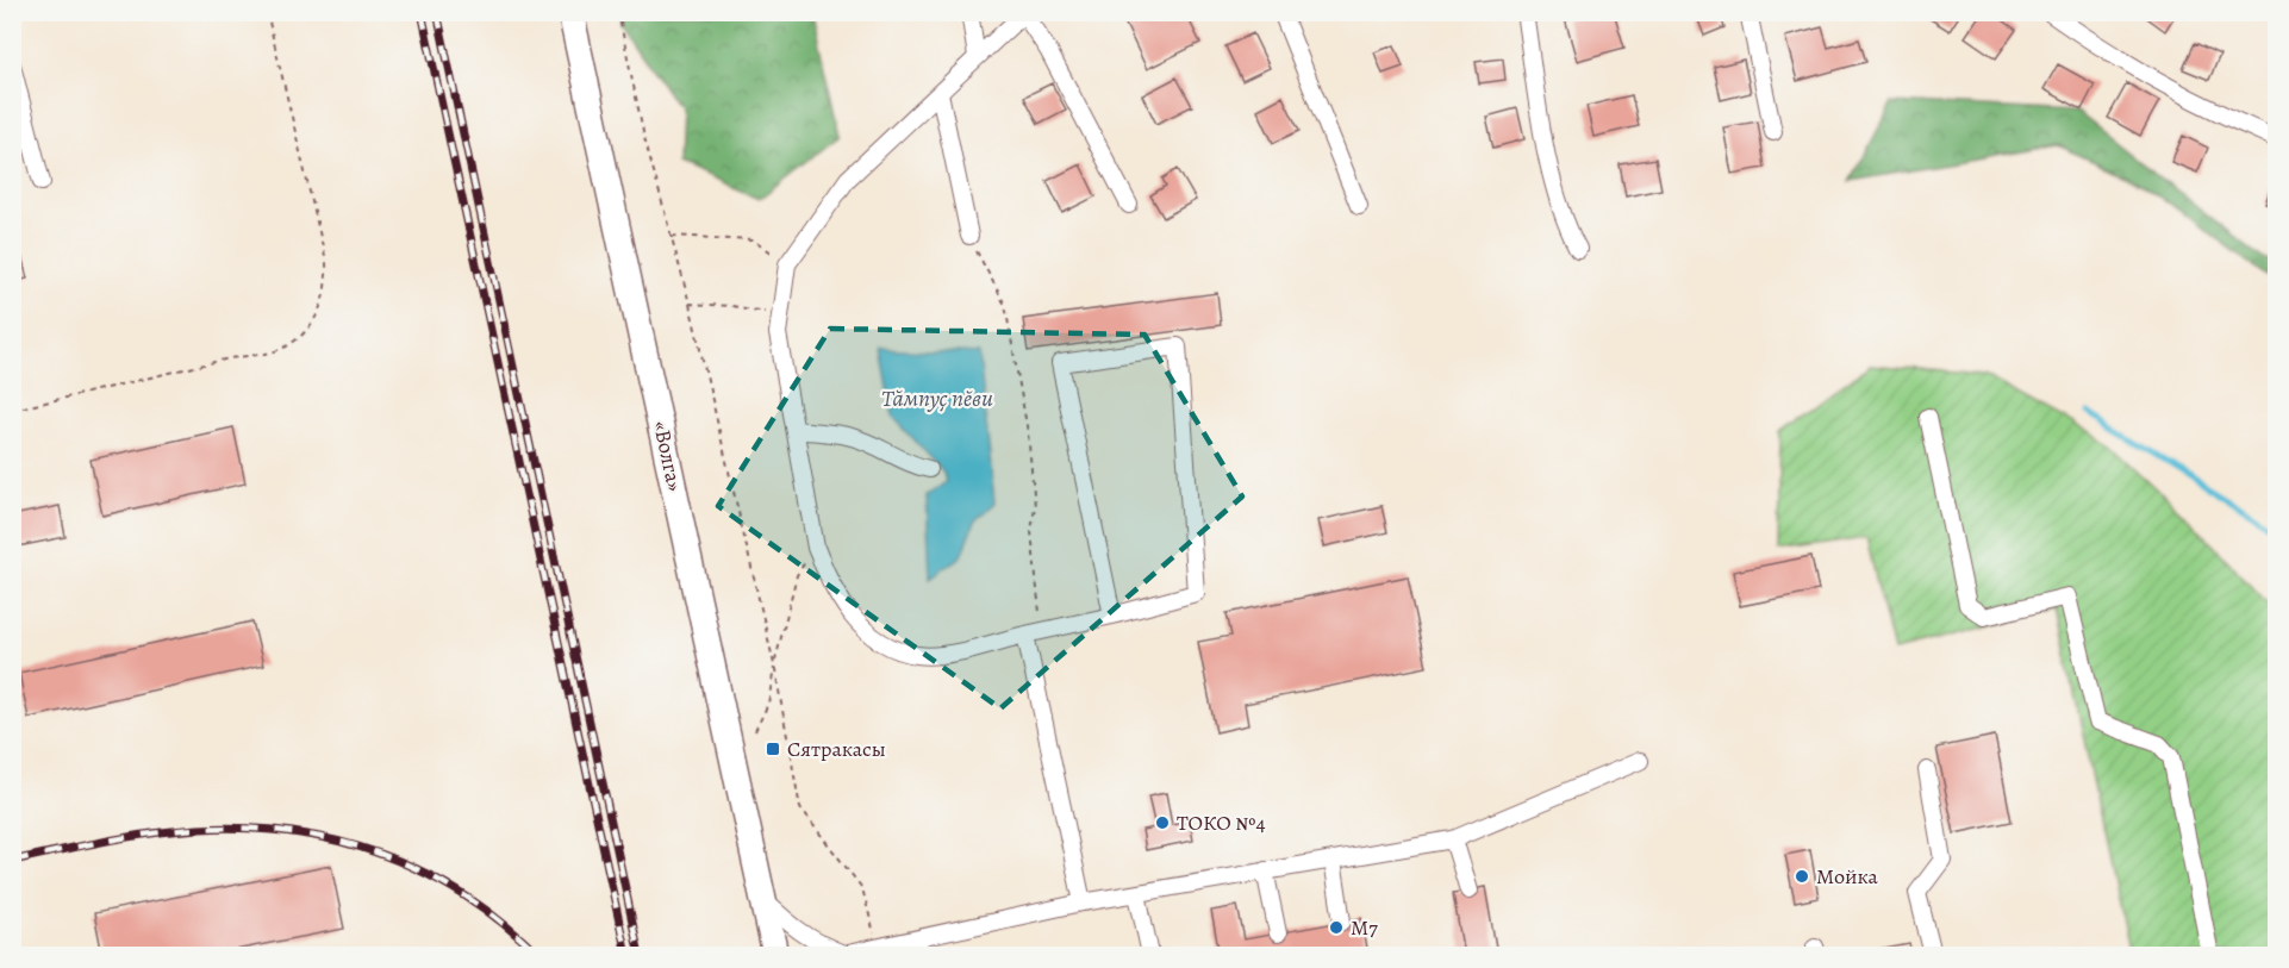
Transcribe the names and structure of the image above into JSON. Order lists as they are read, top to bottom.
{
  "streets": {
    "highway": ["«Волга»"]
  },
  "water": ["Тӑмпуҫ пӗви"],
  "places": {
    "transit": ["Сятракасы"],
    "other": ["ТОКО №4", "Мойка", "М7"]
  }
}
